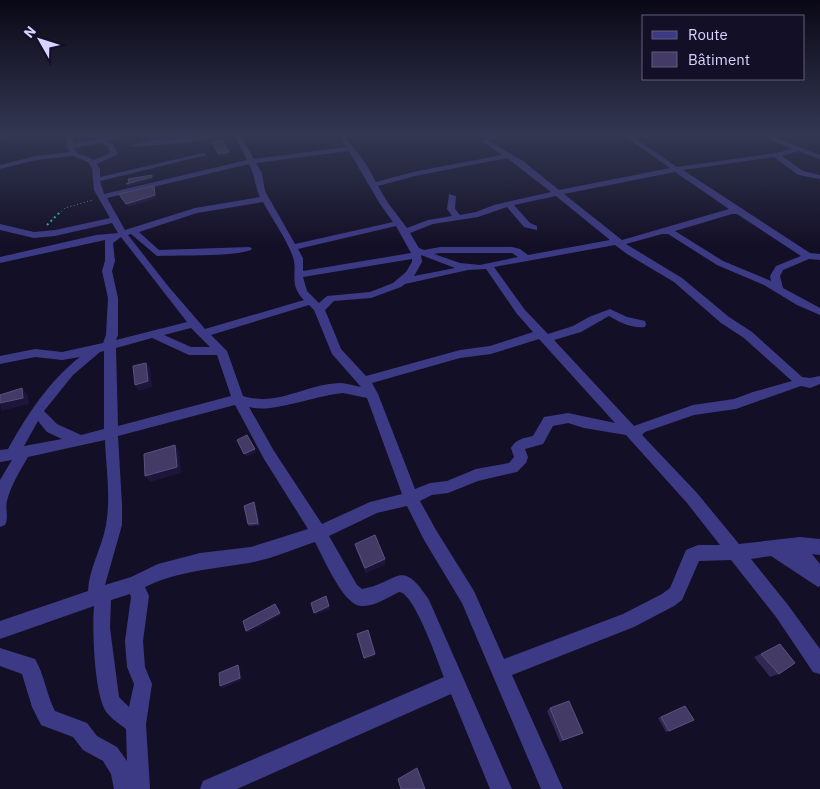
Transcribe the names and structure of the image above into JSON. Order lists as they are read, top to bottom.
{
  "legend": ["Route", "Bâtiment"],
  "north": "top left"
}
